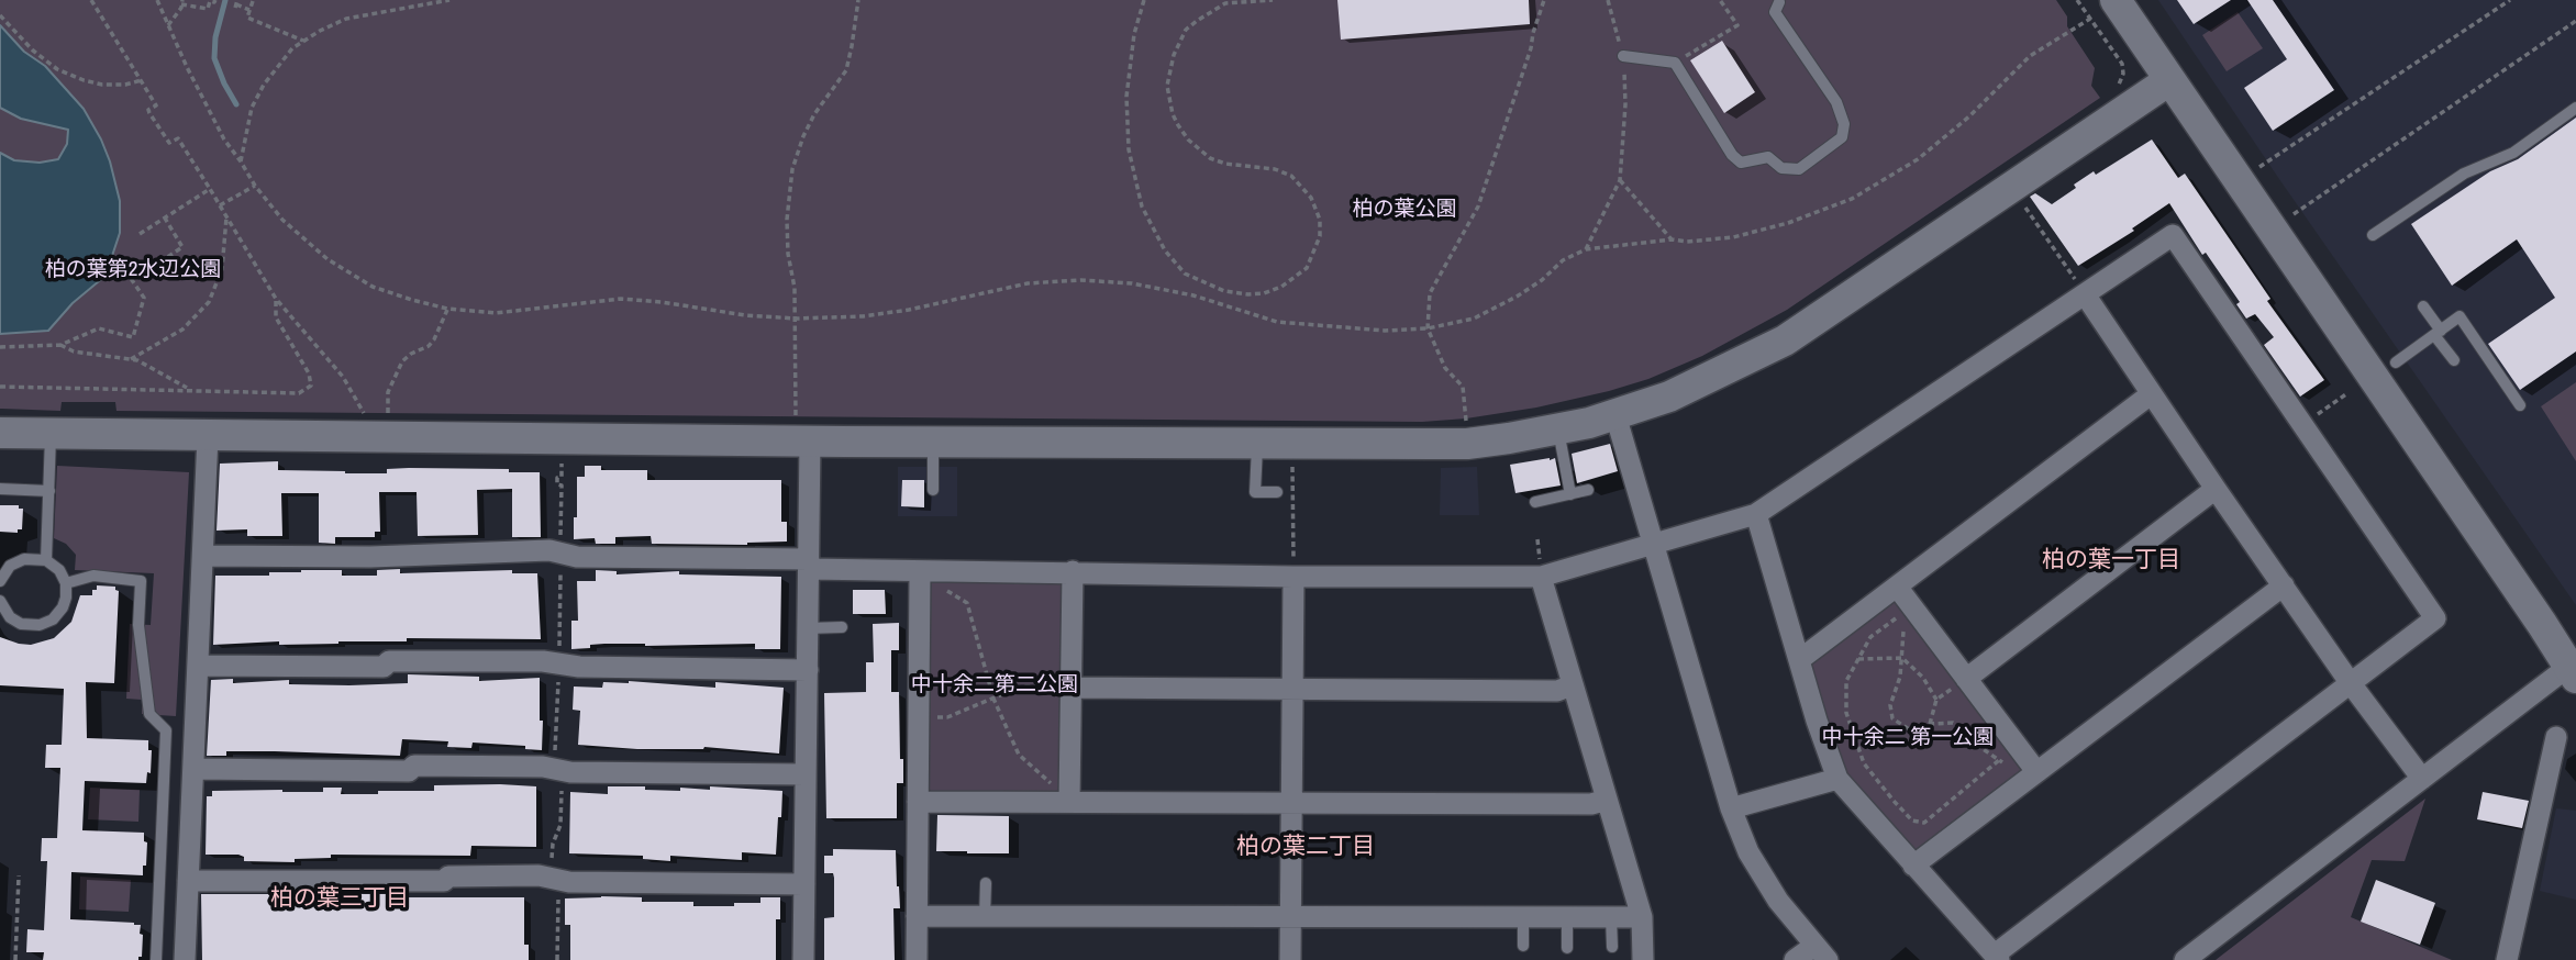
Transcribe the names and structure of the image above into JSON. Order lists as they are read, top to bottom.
{
  "districts": ["柏の葉一丁目", "柏の葉二丁目", "柏の葉三丁目"],
  "parks": [
    "柏の葉公園",
    "柏の葉第2水辺公園",
    "中十余二第二公園",
    "中十余二 第一公園"
  ]
}
